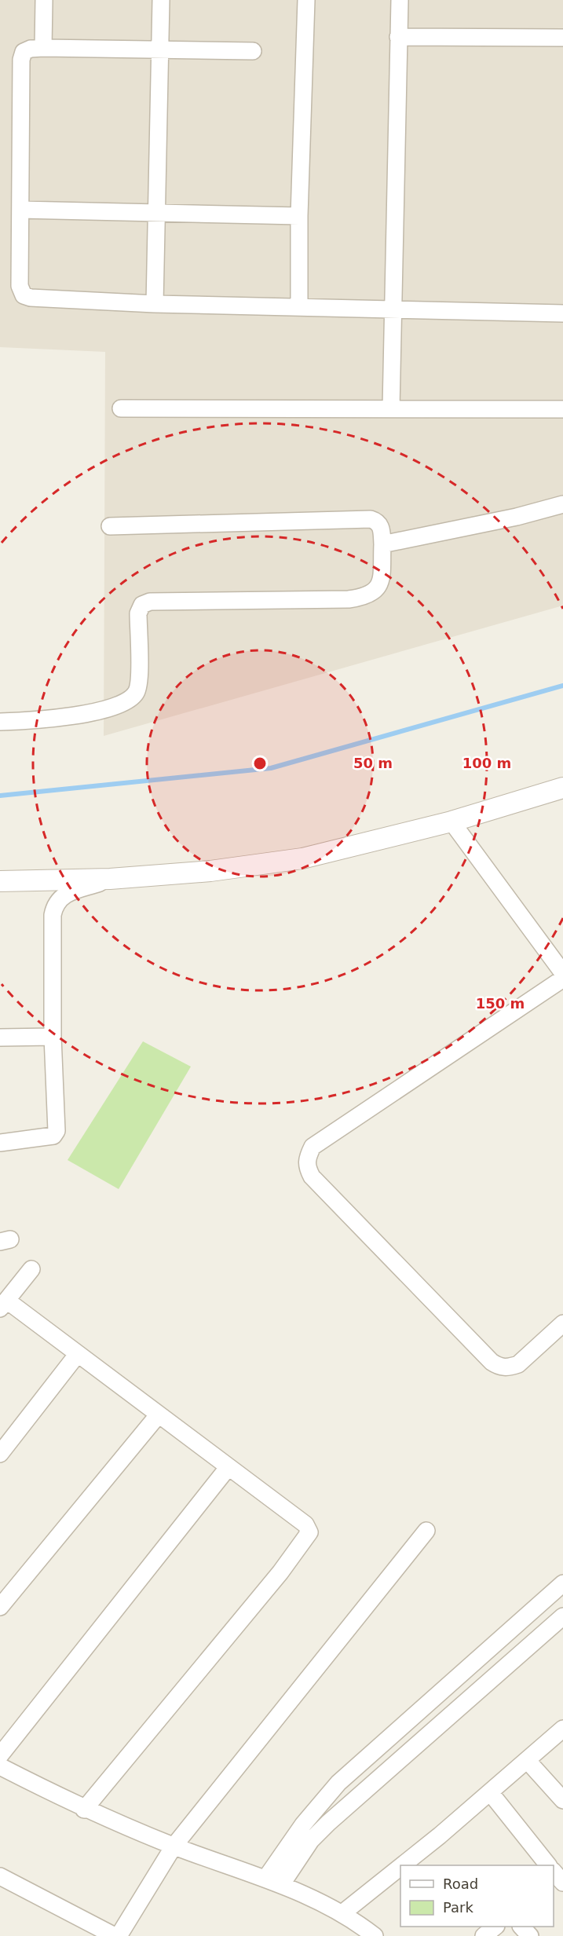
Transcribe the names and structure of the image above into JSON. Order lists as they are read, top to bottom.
{
  "legend": ["Road", "Park"],
  "rings": ["50 m", "100 m", "150 m"]
}
